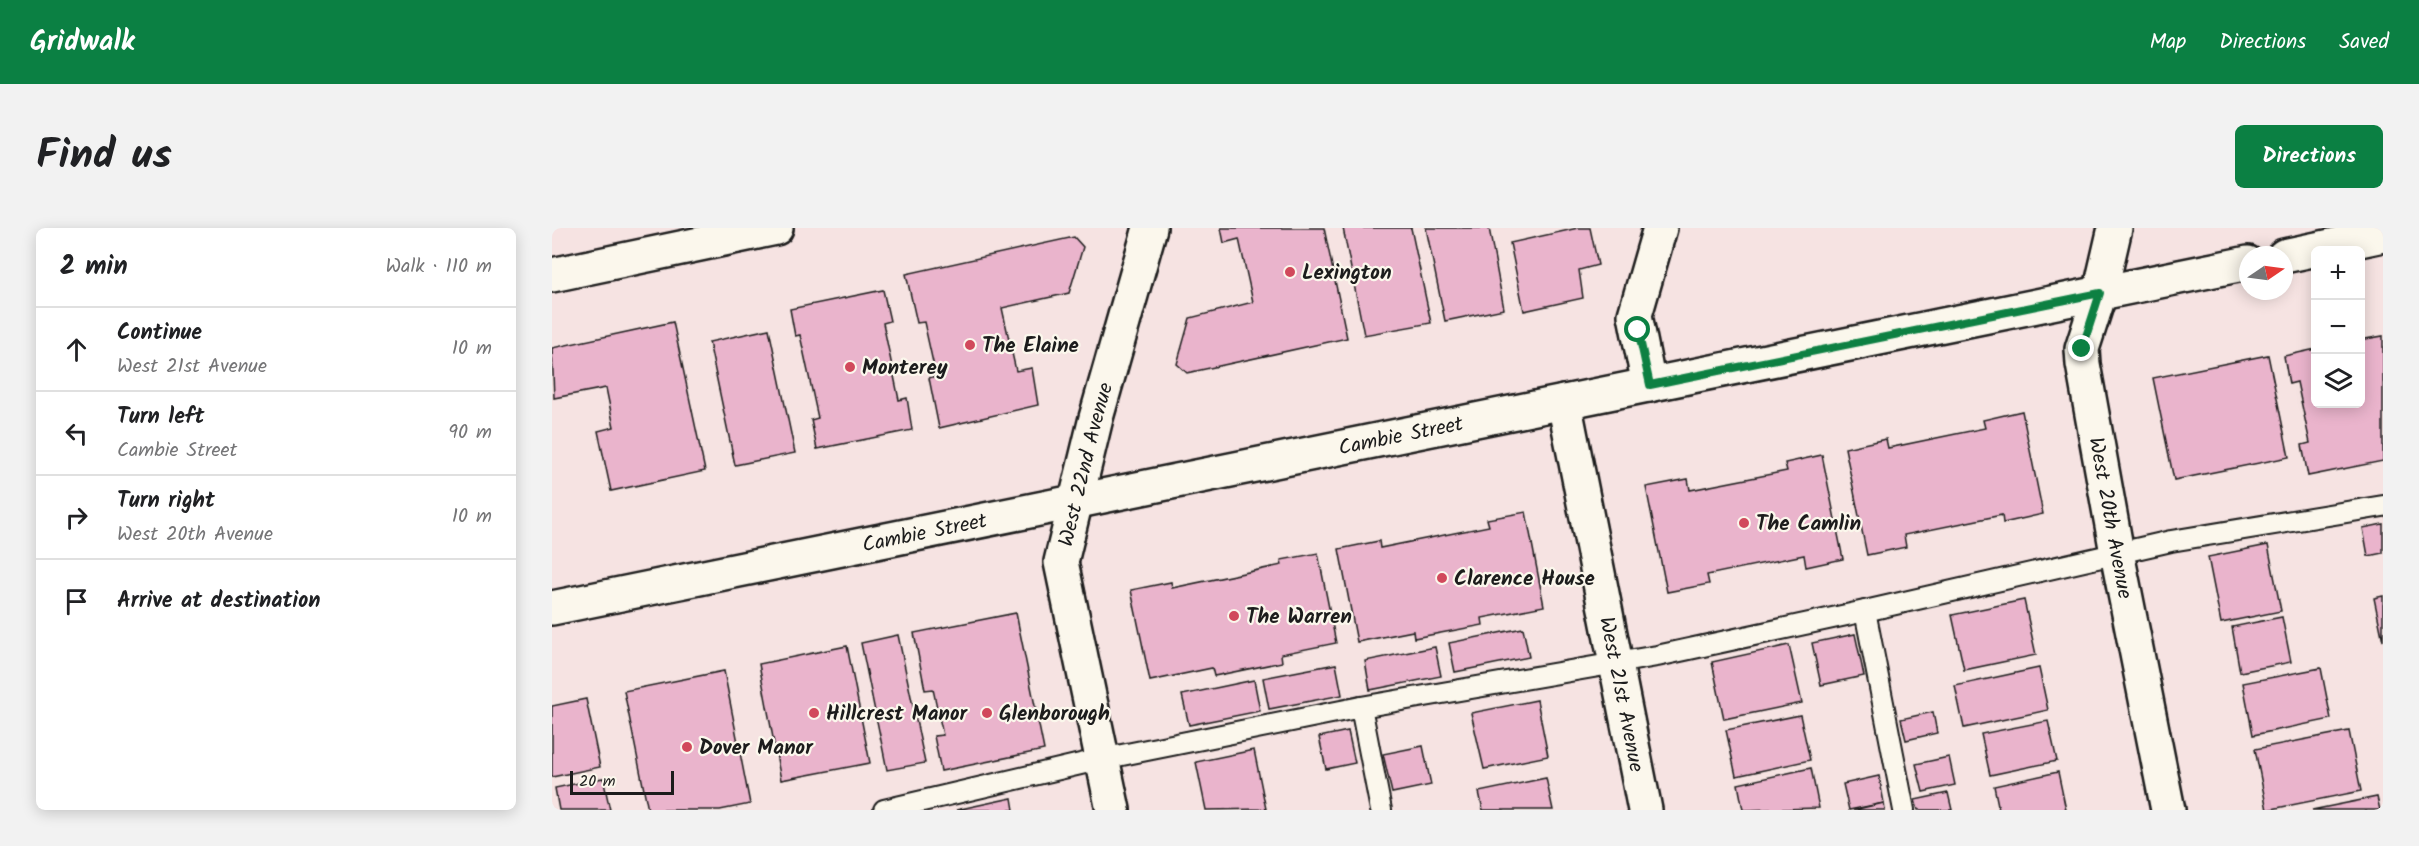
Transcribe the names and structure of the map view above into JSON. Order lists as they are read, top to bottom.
{
  "streets": {
    "street": [
      "Cambie Street",
      "West 22nd Avenue",
      "West 20th Avenue",
      "West 21st Avenue"
    ]
  },
  "crossings": [
    ["Cambie Street", "West 22nd Avenue"],
    ["Cambie Street", "West 20th Avenue"],
    ["Cambie Street", "West 21st Avenue"]
  ],
  "places": [
    "Lexington",
    "The Elaine",
    "Monterey",
    "The Camlin",
    "Clarence House",
    "The Warren",
    "Hillcrest Manor",
    "Glenborough",
    "Dover Manor"
  ],
  "scale_bar": "20 m",
  "north": "right",
  "page": {
    "header": "Gridwalk",
    "nav": ["Map", "Directions", "Saved"],
    "title": "Find us",
    "buttons": "Directions",
    "heading": ["2 min", "Walk · 110 m"],
    "map_buttons": ["+", "−"],
    "list": [
      ["Continue", "West 21st Avenue", "10 m"],
      ["Turn left", "Cambie Street", "90 m"],
      ["Turn right", "West 20th Avenue", "10 m"],
      "Arrive at destination"
    ],
    "scale": "20 m"
  }
}
